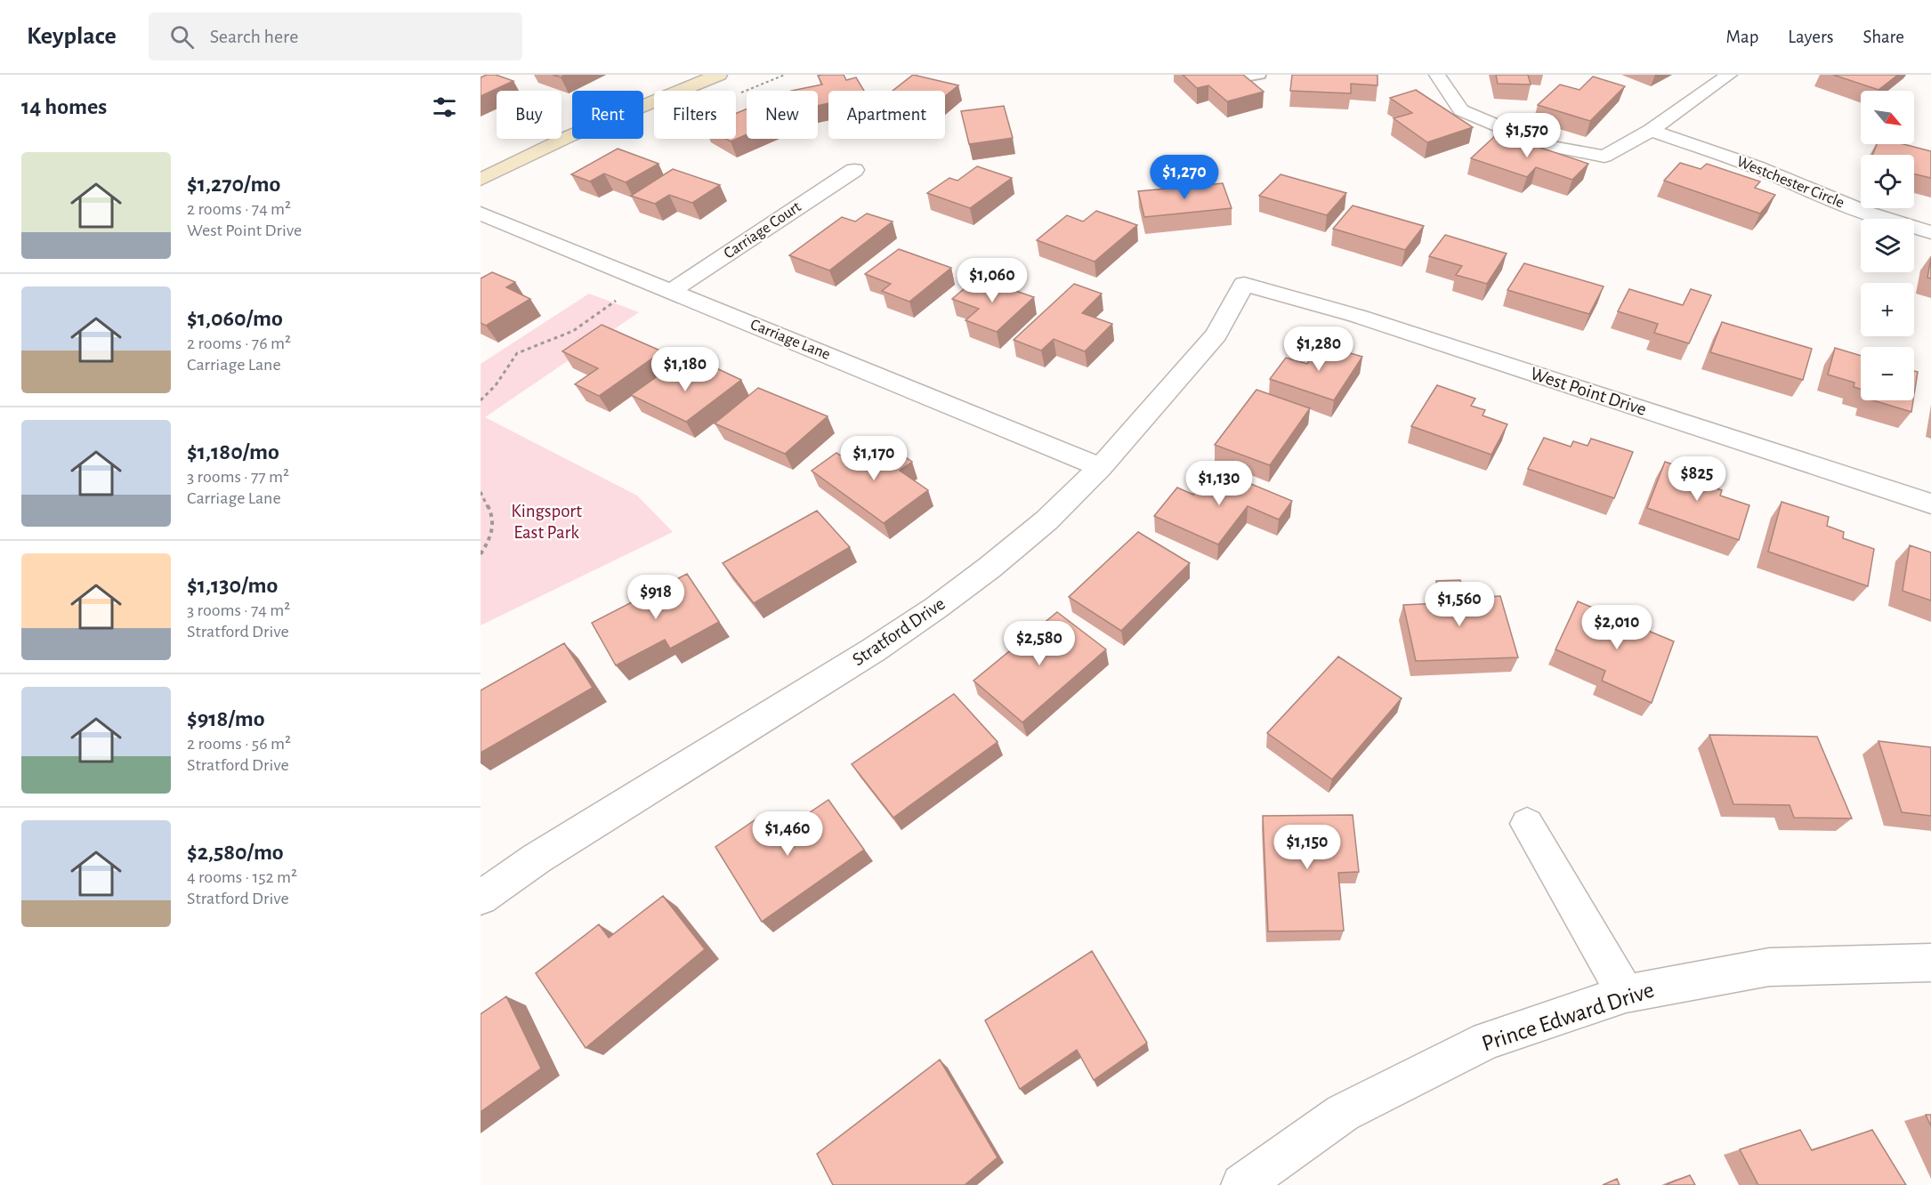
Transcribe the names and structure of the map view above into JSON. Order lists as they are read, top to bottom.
{
  "streets": {
    "street": [
      "Westchester Circle",
      "Carriage Court",
      "Carriage Lane",
      "West Point Drive",
      "Stratford Drive",
      "Prince Edward Drive"
    ]
  },
  "crossings": [
    ["Carriage Court", "Carriage Lane"],
    ["Carriage Lane", "Stratford Drive"],
    ["West Point Drive", "Stratford Drive"]
  ],
  "parks": ["Kingsport East Park"],
  "north": "bottom right",
  "page": {
    "header": "Keyplace",
    "search": "Search here",
    "nav": ["Map", "Layers", "Share"],
    "heading": "14 homes",
    "map_buttons": ["+", "−"],
    "chip": [
      "Buy",
      "Rent",
      "Filters",
      "New",
      "Apartment"
    ],
    "price": [
      "$1,570",
      "$1,270",
      "$1,060",
      "$1,280",
      "$1,180",
      "$1,170",
      "$825",
      "$1,130",
      "$918",
      "$1,560",
      "$2,010",
      "$2,580",
      "$1,460",
      "$1,150"
    ],
    "list": [
      {
        "name": "$1,270/mo",
        "note": "2 rooms · 74 m² · West Point Drive"
      },
      {
        "name": "$1,060/mo",
        "note": "2 rooms · 76 m² · Carriage Lane"
      },
      {
        "name": "$1,180/mo",
        "note": "3 rooms · 77 m² · Carriage Lane"
      },
      {
        "name": "$1,130/mo",
        "note": "3 rooms · 74 m² · Stratford Drive"
      },
      {
        "name": "$918/mo",
        "note": "2 rooms · 56 m² · Stratford Drive"
      },
      {
        "name": "$2,580/mo",
        "note": "4 rooms · 152 m² · Stratford Drive"
      }
    ]
  }
}
